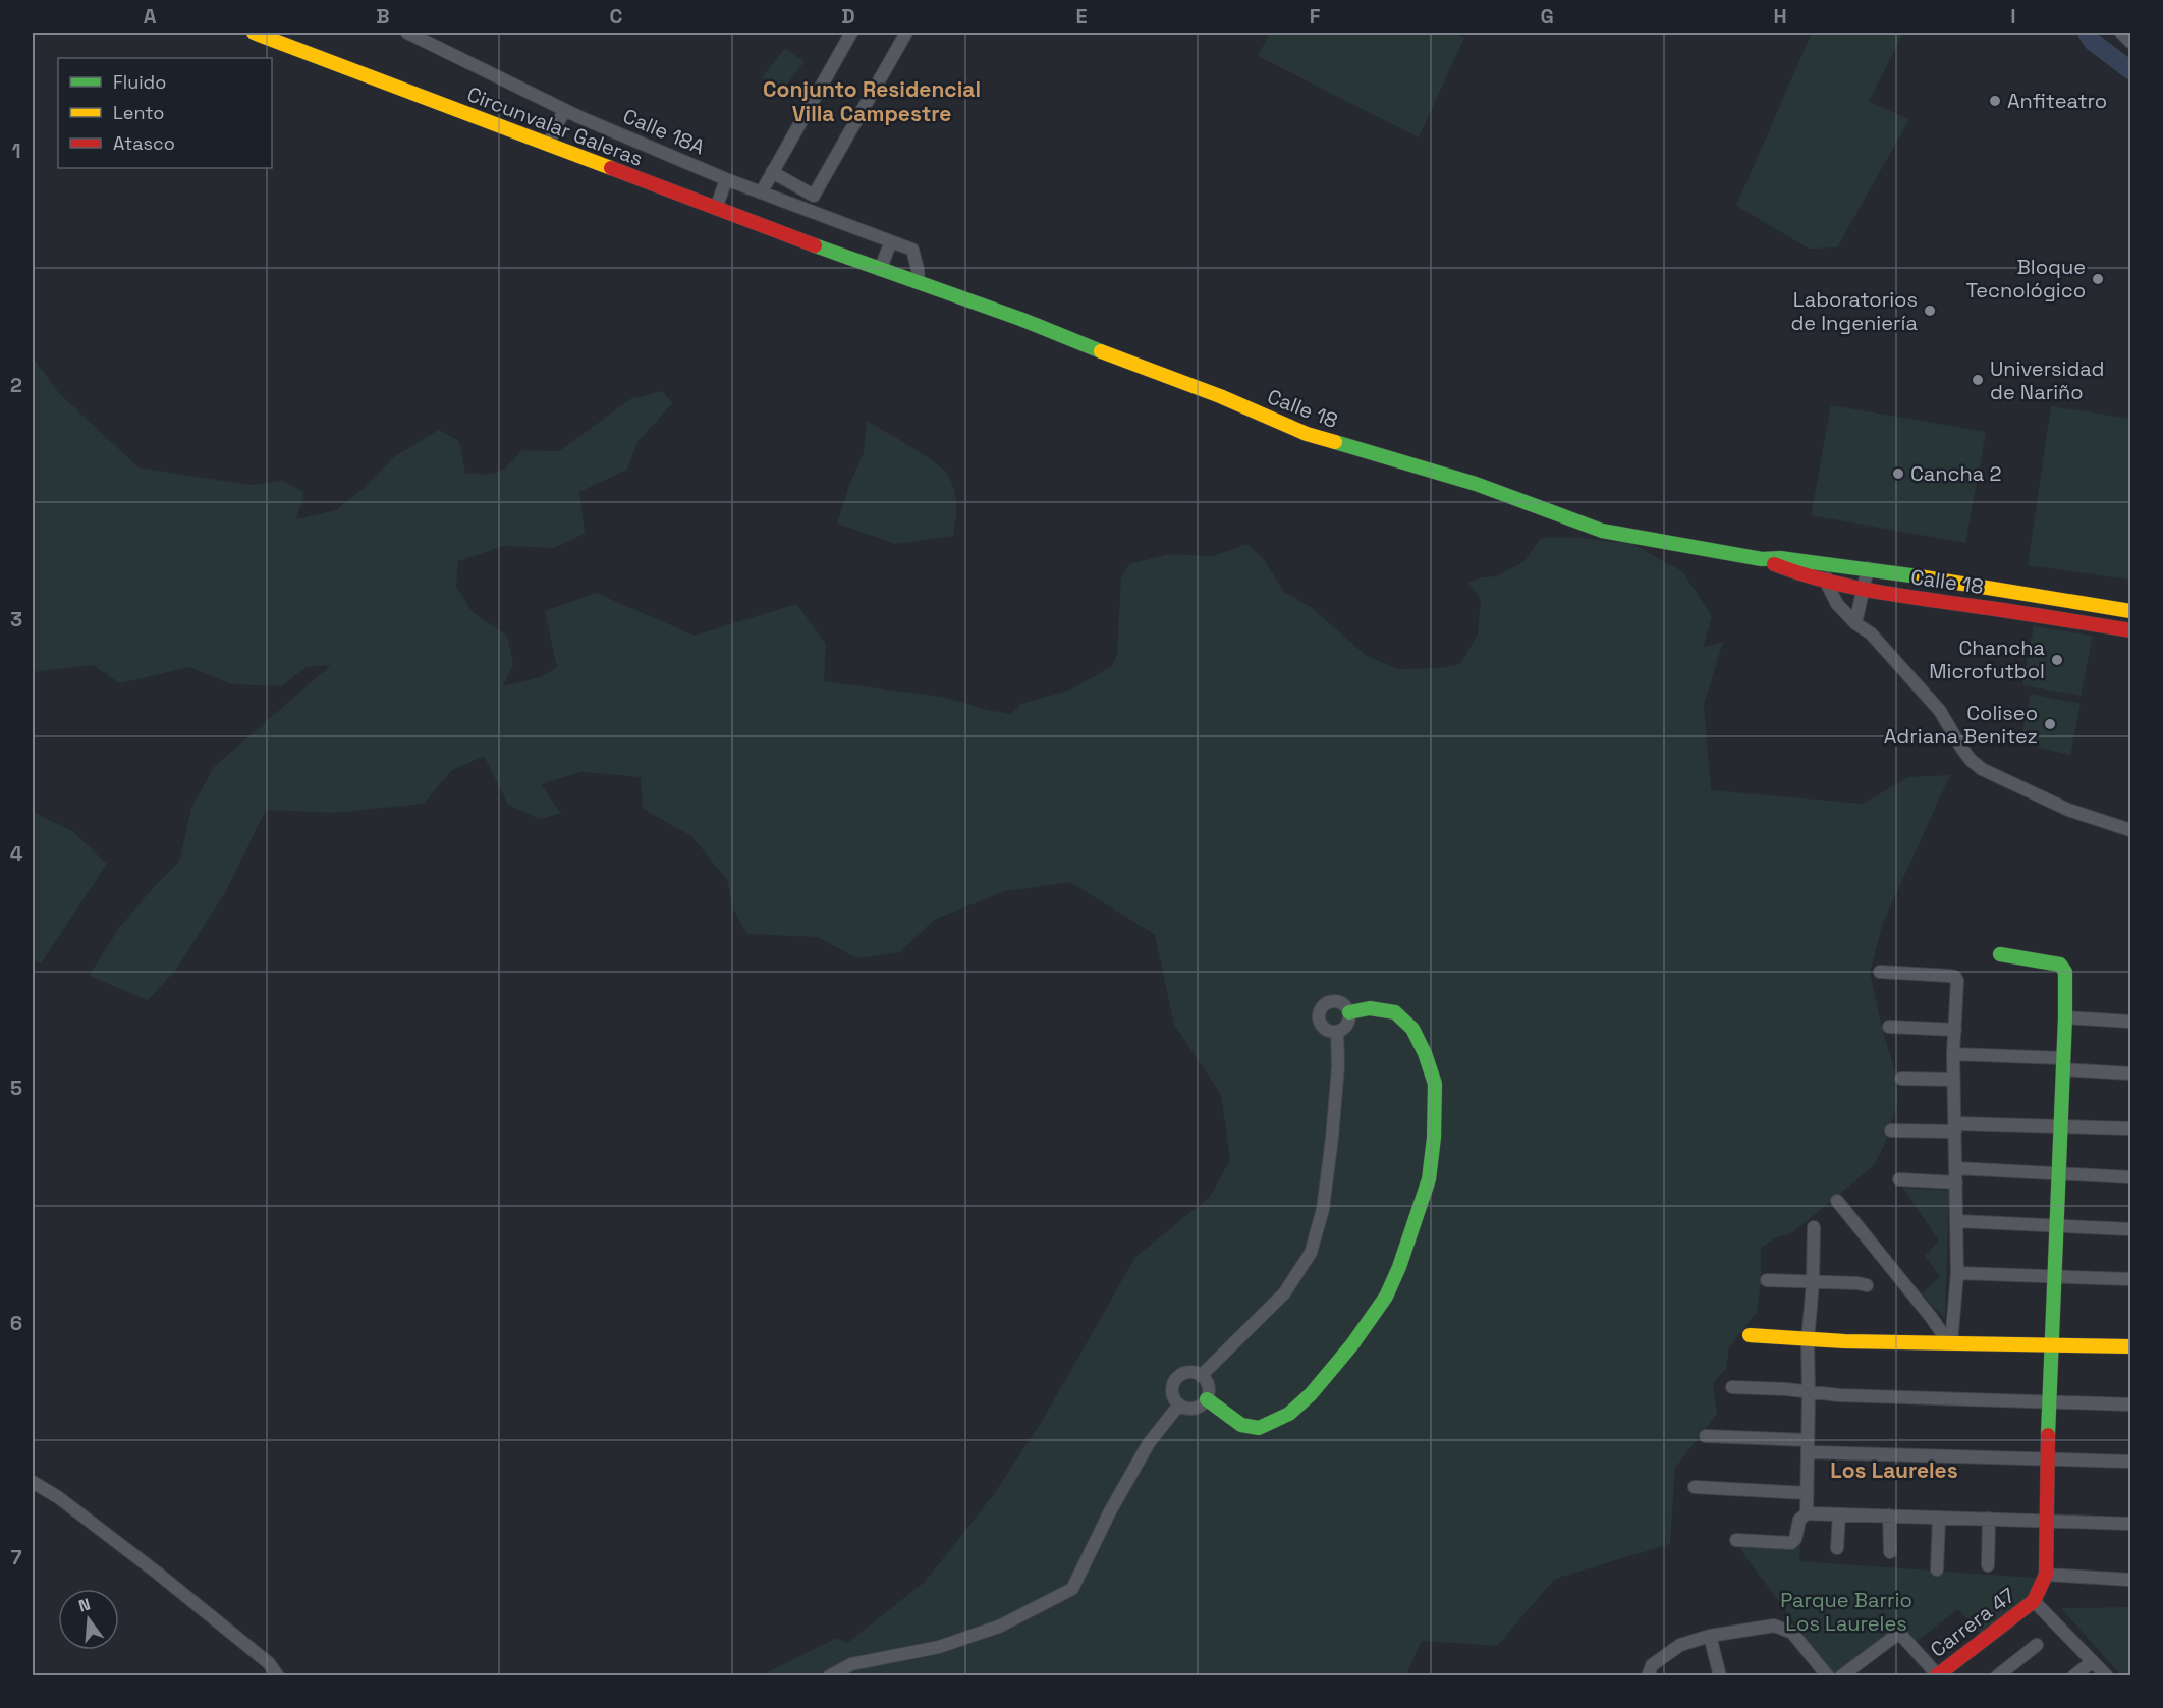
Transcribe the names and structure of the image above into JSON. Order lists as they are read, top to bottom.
{
  "streets": {
    "main road": ["Circunvalar Galeras", "Calle 18", "Carrera 47"],
    "street": ["Calle 18A"]
  },
  "crossings": [
    ["Circunvalar Galeras", "Calle 18"],
    ["Calle 18A", "Calle 18"]
  ],
  "districts": ["Conjunto Residencial Villa Campestre", "Los Laureles"],
  "parks": ["Parque Barrio Los Laureles"],
  "places": [
    "Anfiteatro",
    "Bloque Tecnológico",
    "Laboratorios de Ingeniería",
    "Universidad de Nariño",
    "Cancha 2",
    "Chancha Microfutbol",
    "Coliseo Adriana Benitez"
  ],
  "legend": ["Fluido", "Lento", "Atasco"],
  "north": "top",
  "grid": {
    "columns": [
      "A",
      "B",
      "C",
      "D",
      "E",
      "F",
      "G",
      "H",
      "I"
    ],
    "rows": [
      "1",
      "2",
      "3",
      "4",
      "5",
      "6",
      "7"
    ]
  }
}
